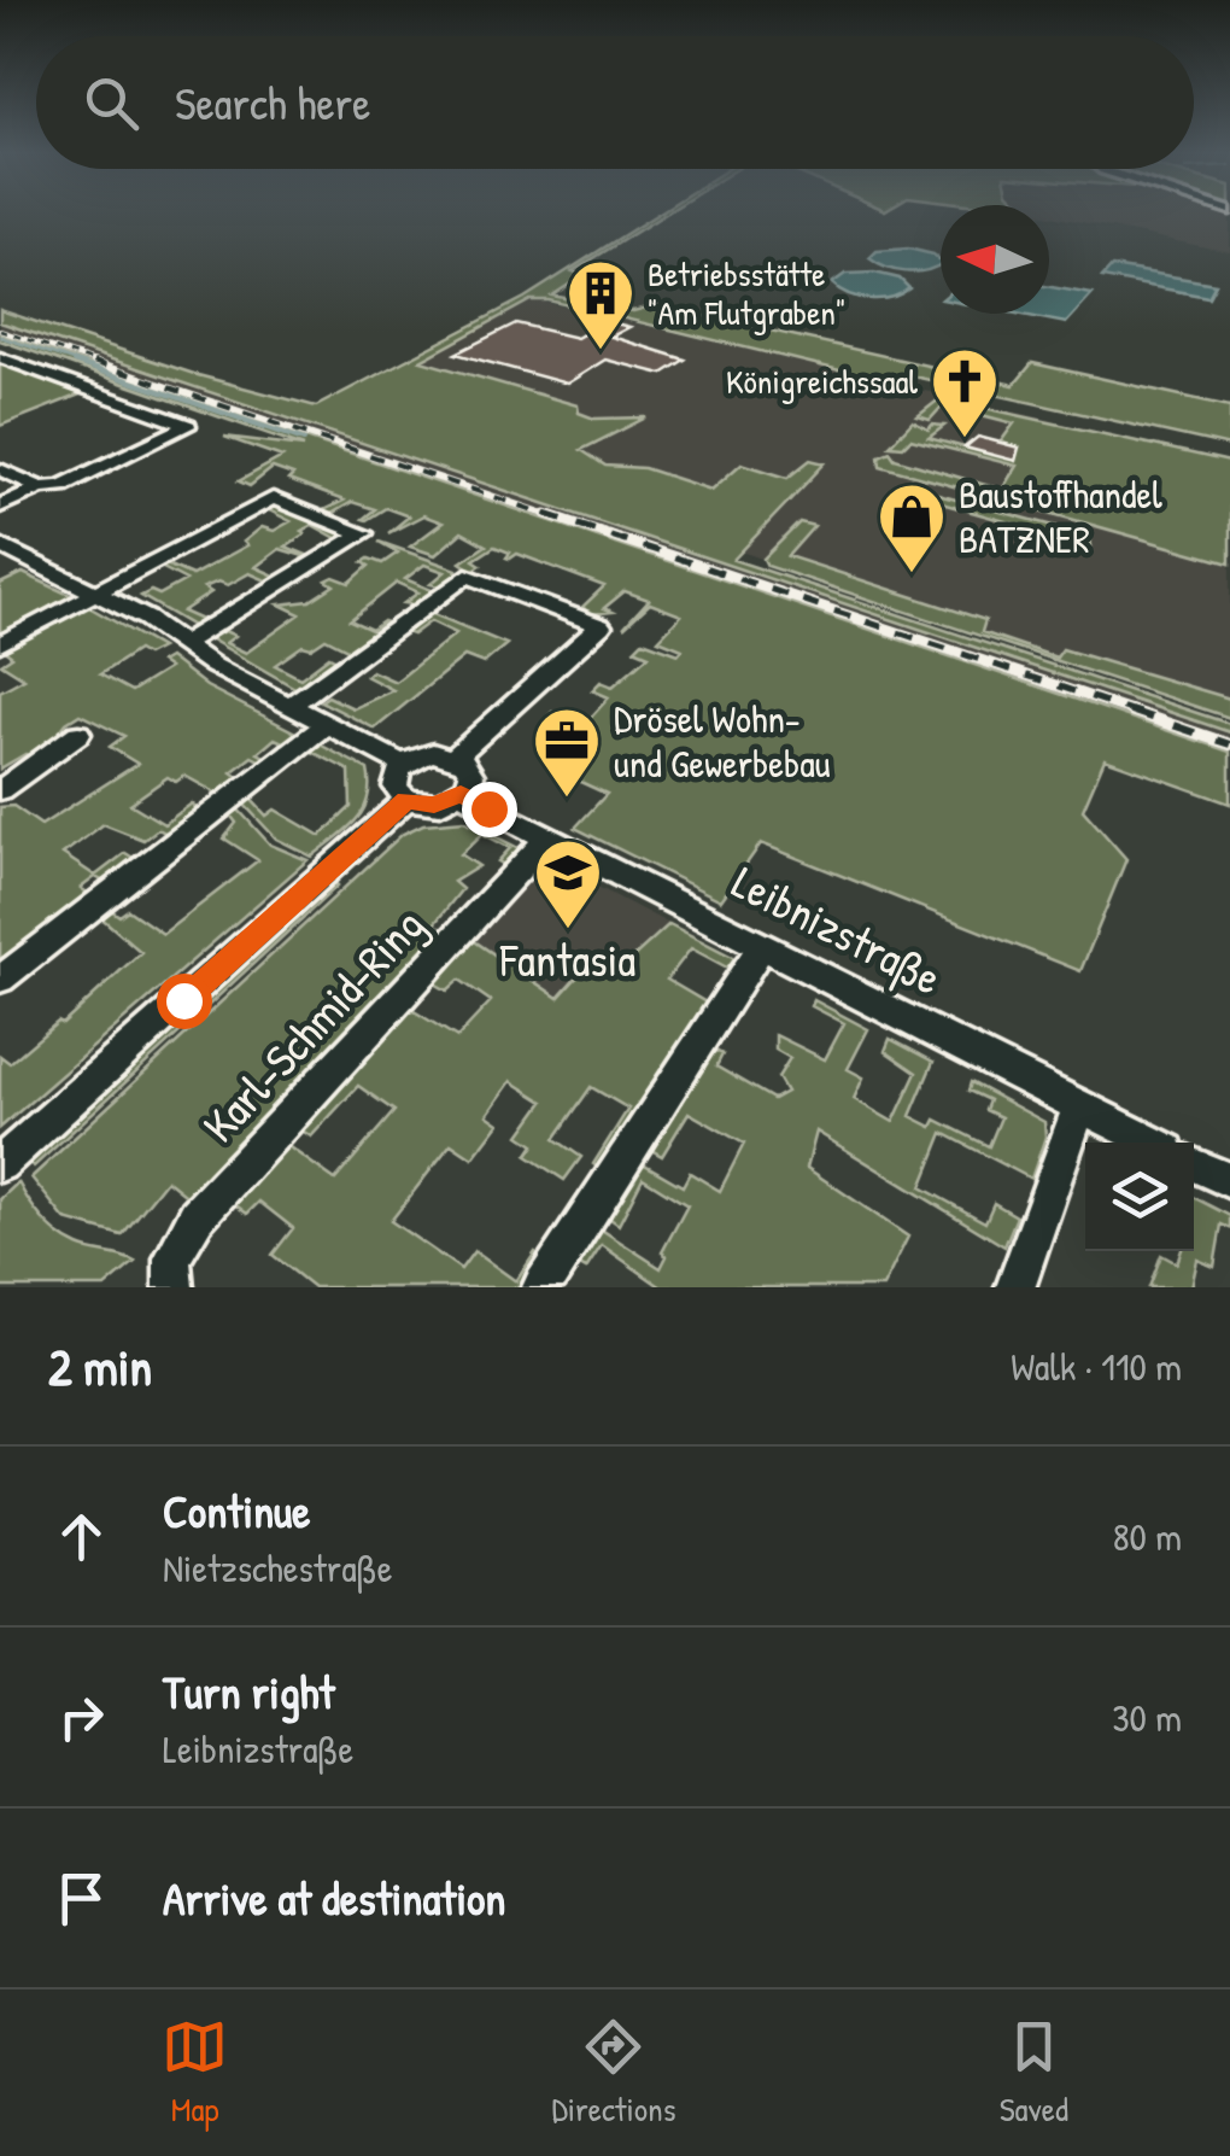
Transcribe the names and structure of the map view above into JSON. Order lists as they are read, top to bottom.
{
  "streets": {
    "street": ["Leibnizstraße", "Karl-Schmid-Ring"]
  },
  "crossings": [
    ["Leibnizstraße", "Karl-Schmid-Ring"]
  ],
  "places": {
    "building": ["Betriebsstätte \"Am Flutgraben\""],
    "church": ["Königreichssaal"],
    "shop": ["Baustoffhandel BATZNER"],
    "office": ["Drösel Wohn- und Gewerbebau"],
    "school or university": ["Fantasia"]
  },
  "north": "left",
  "page": {
    "search": "Search here",
    "heading": ["2 min", "Walk · 110 m"],
    "list": [
      ["Continue", "Nietzschestraße", "80 m"],
      ["Turn right", "Leibnizstraße", "30 m"],
      "Arrive at destination"
    ],
    "nav": ["Map", "Directions", "Saved"]
  }
}
